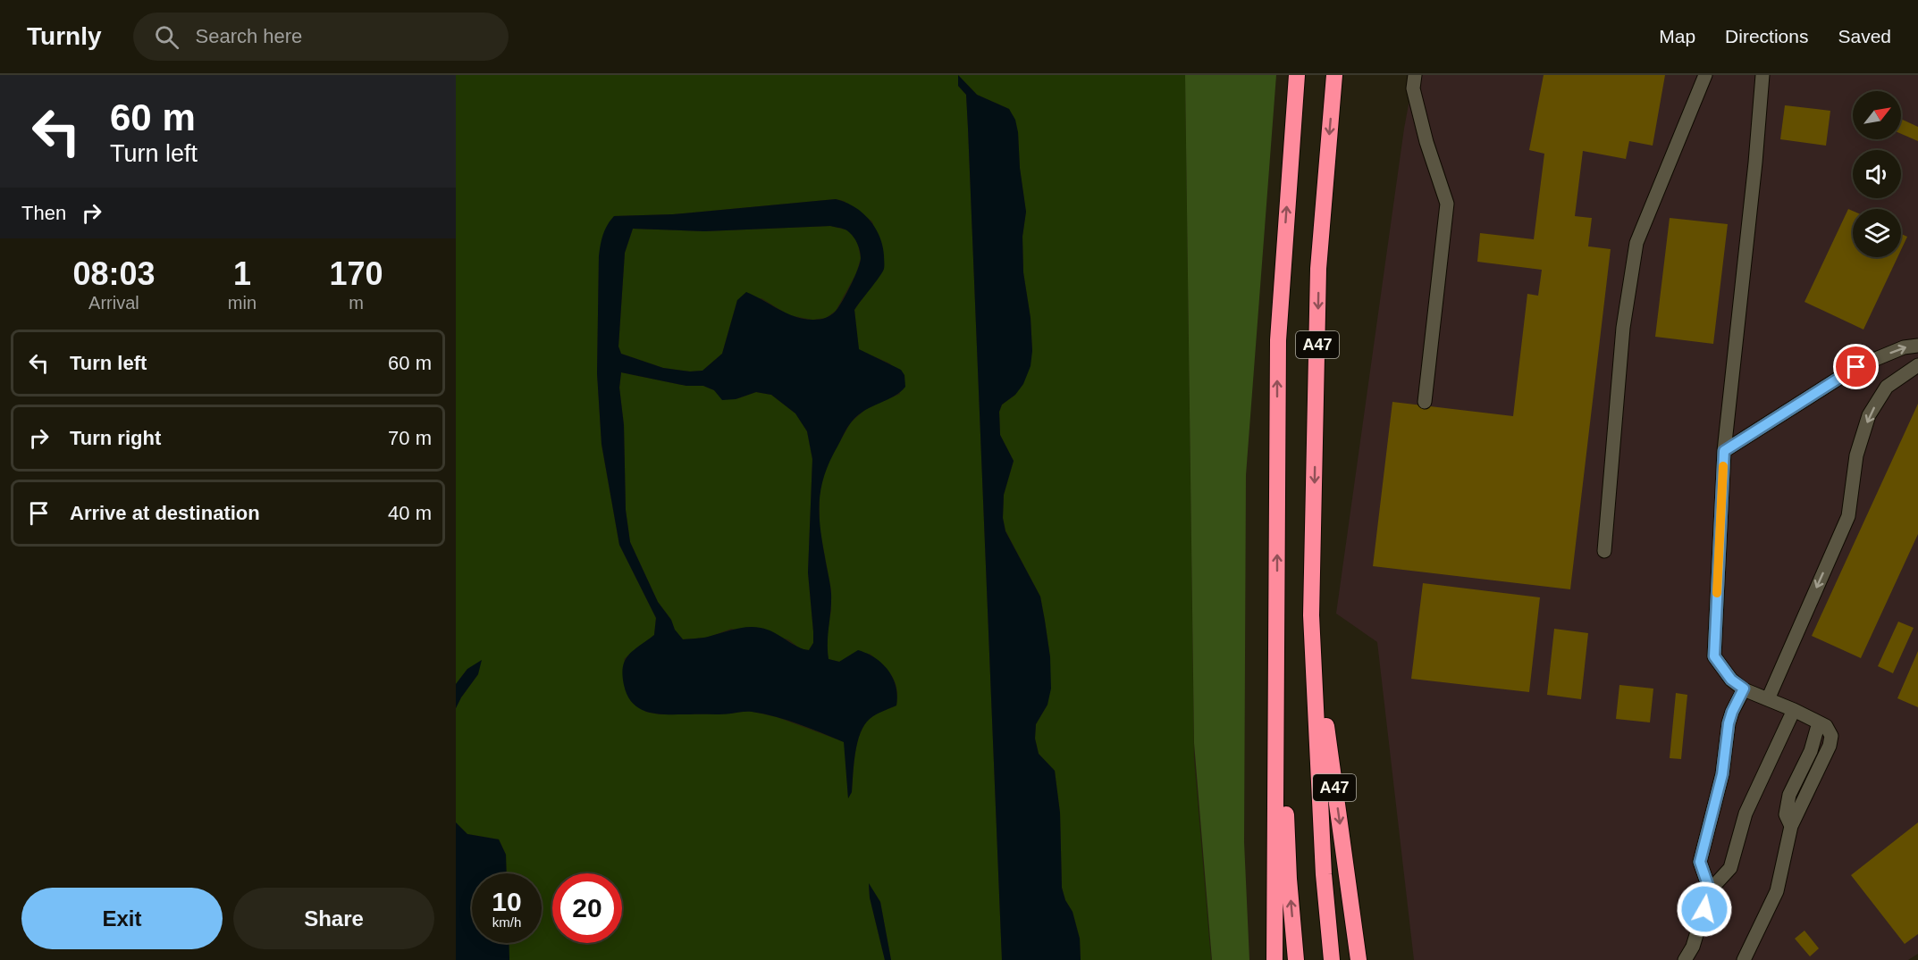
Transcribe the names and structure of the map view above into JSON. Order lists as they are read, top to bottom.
{
  "streets": {
    "highway": ["A47"]
  },
  "north": "top right",
  "page": {
    "header": "Turnly",
    "search": "Search here",
    "nav": ["Map", "Directions", "Saved"],
    "turn": ["60 m", "Turn left"],
    "then": "Then",
    "eta": [
      "08:03",
      "Arrival",
      "1",
      "min",
      "170",
      "m"
    ],
    "list": [
      {
        "name": "Turn left",
        "value": "60 m"
      },
      {
        "name": "Turn right",
        "value": "70 m"
      },
      {
        "name": "Arrive at destination",
        "value": "40 m"
      }
    ],
    "speed": "10 km/h",
    "limit": "20",
    "buttons": ["Exit", "Share"]
  }
}
